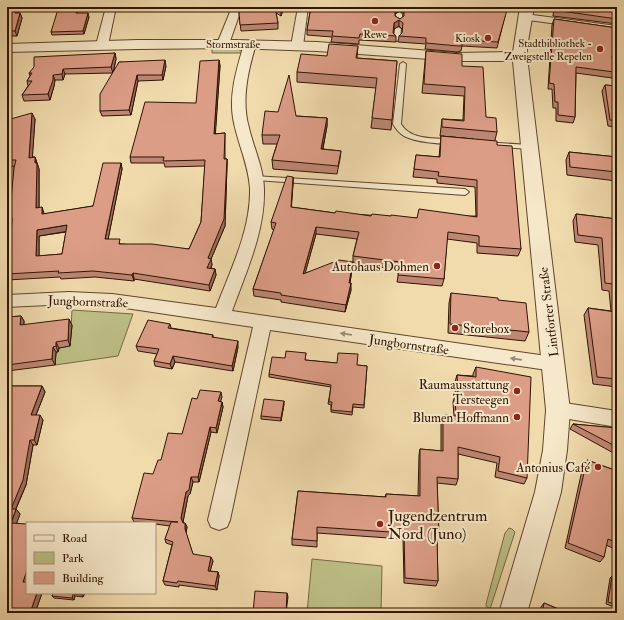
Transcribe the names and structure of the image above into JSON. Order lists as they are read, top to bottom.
{
  "streets": {
    "street": ["Stormstraße", "Jungbornstraße", "Lintforter Straße"]
  },
  "crossings": [
    ["Stormstraße", "Lintforter Straße"],
    ["Jungbornstraße", "Lintforter Straße"]
  ],
  "one_way": ["Jungbornstraße"],
  "places": [
    "Rewe",
    "Kiosk",
    "Stadtbibliothek - Zweigstelle Repelen",
    "Autohaus Dohmen",
    "Storebox",
    "Raumausstattung Tersteegen",
    "Blumen Hoffmann",
    "Antonius Café",
    "Jugendzentrum Nord (Juno)"
  ],
  "legend": ["Road", "Park", "Building"]
}
